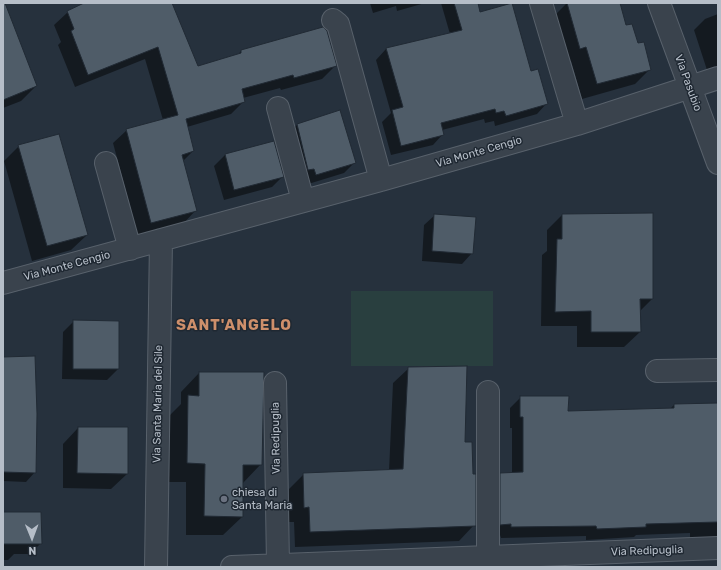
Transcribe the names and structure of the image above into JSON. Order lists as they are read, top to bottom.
{
  "streets": {
    "street": [
      "Via Pasubio",
      "Via Monte Cengio",
      "Via Santa Maria del Sile",
      "Via Redipuglia"
    ]
  },
  "crossings": [
    ["Via Pasubio", "Via Monte Cengio"],
    ["Via Monte Cengio", "Via Santa Maria del Sile"]
  ],
  "districts": ["SANT'ANGELO"],
  "places": ["chiesa di Santa Maria"],
  "north": "bottom"
}
